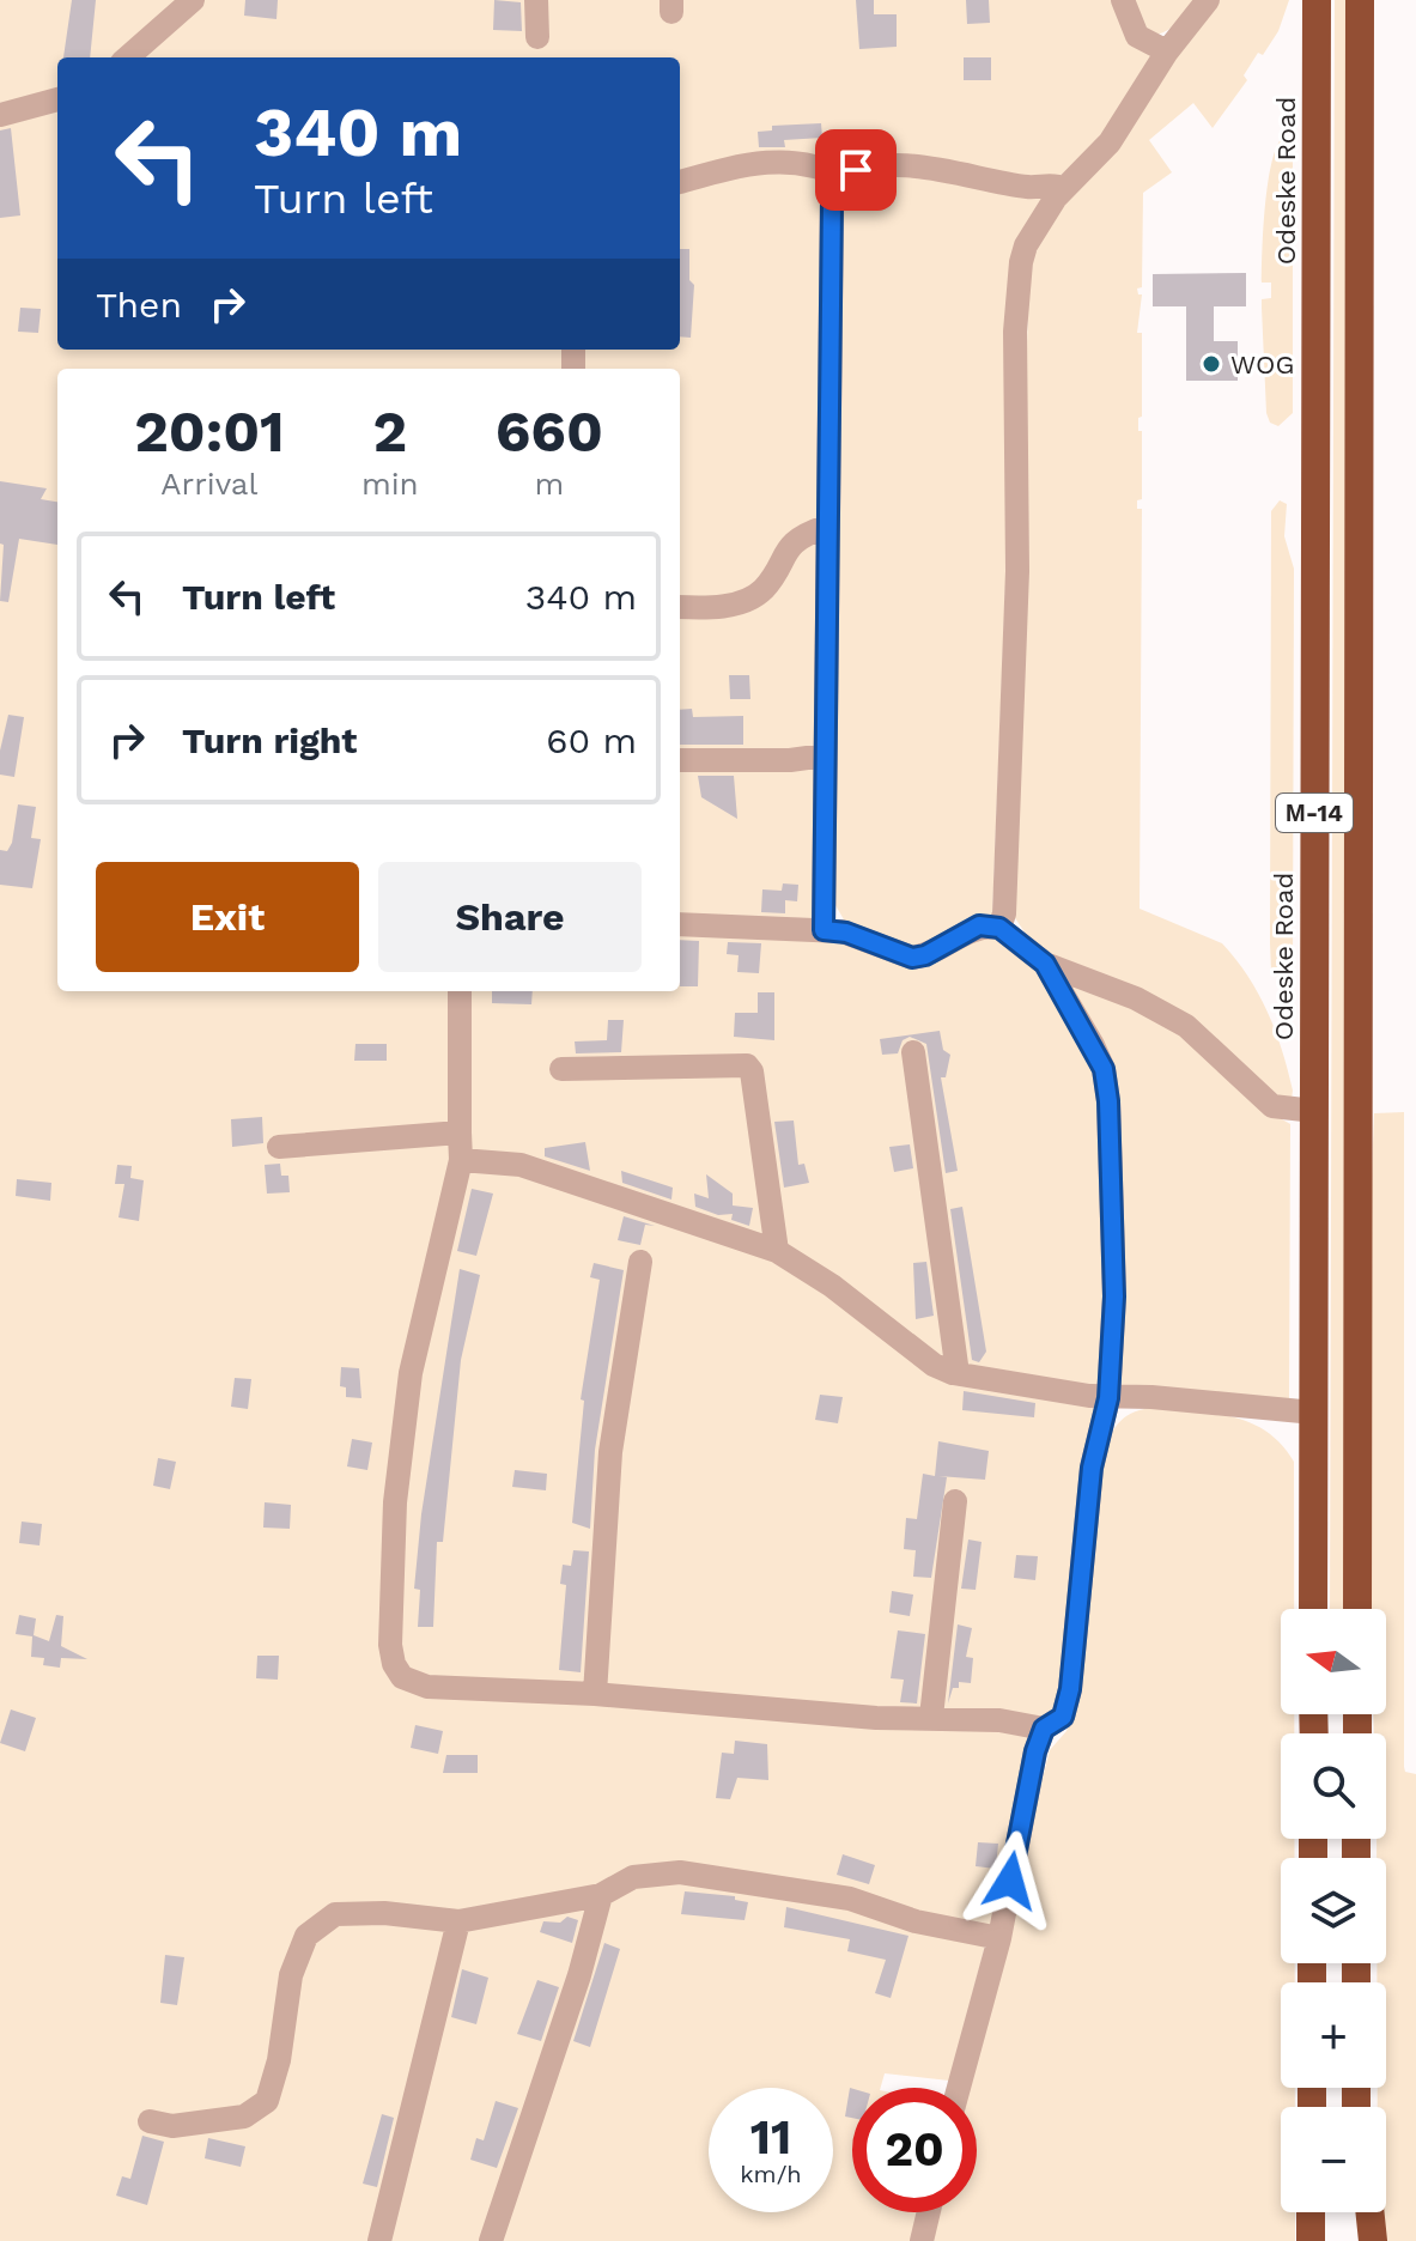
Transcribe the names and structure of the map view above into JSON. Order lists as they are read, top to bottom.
{
  "streets": {
    "highway": ["Odeske Road", "М-14"]
  },
  "places": ["WOG"],
  "north": "left",
  "page": {
    "turn": ["340 m", "Turn left"],
    "then": "Then",
    "eta": [
      "20:01",
      "Arrival",
      "2",
      "min",
      "660",
      "m"
    ],
    "list": [
      {
        "name": "Turn left",
        "value": "340 m"
      },
      {
        "name": "Turn right",
        "value": "60 m"
      }
    ],
    "buttons": ["Exit", "Share"],
    "map_buttons": ["+", "−"],
    "speed": "11 km/h",
    "limit": "20"
  }
}
